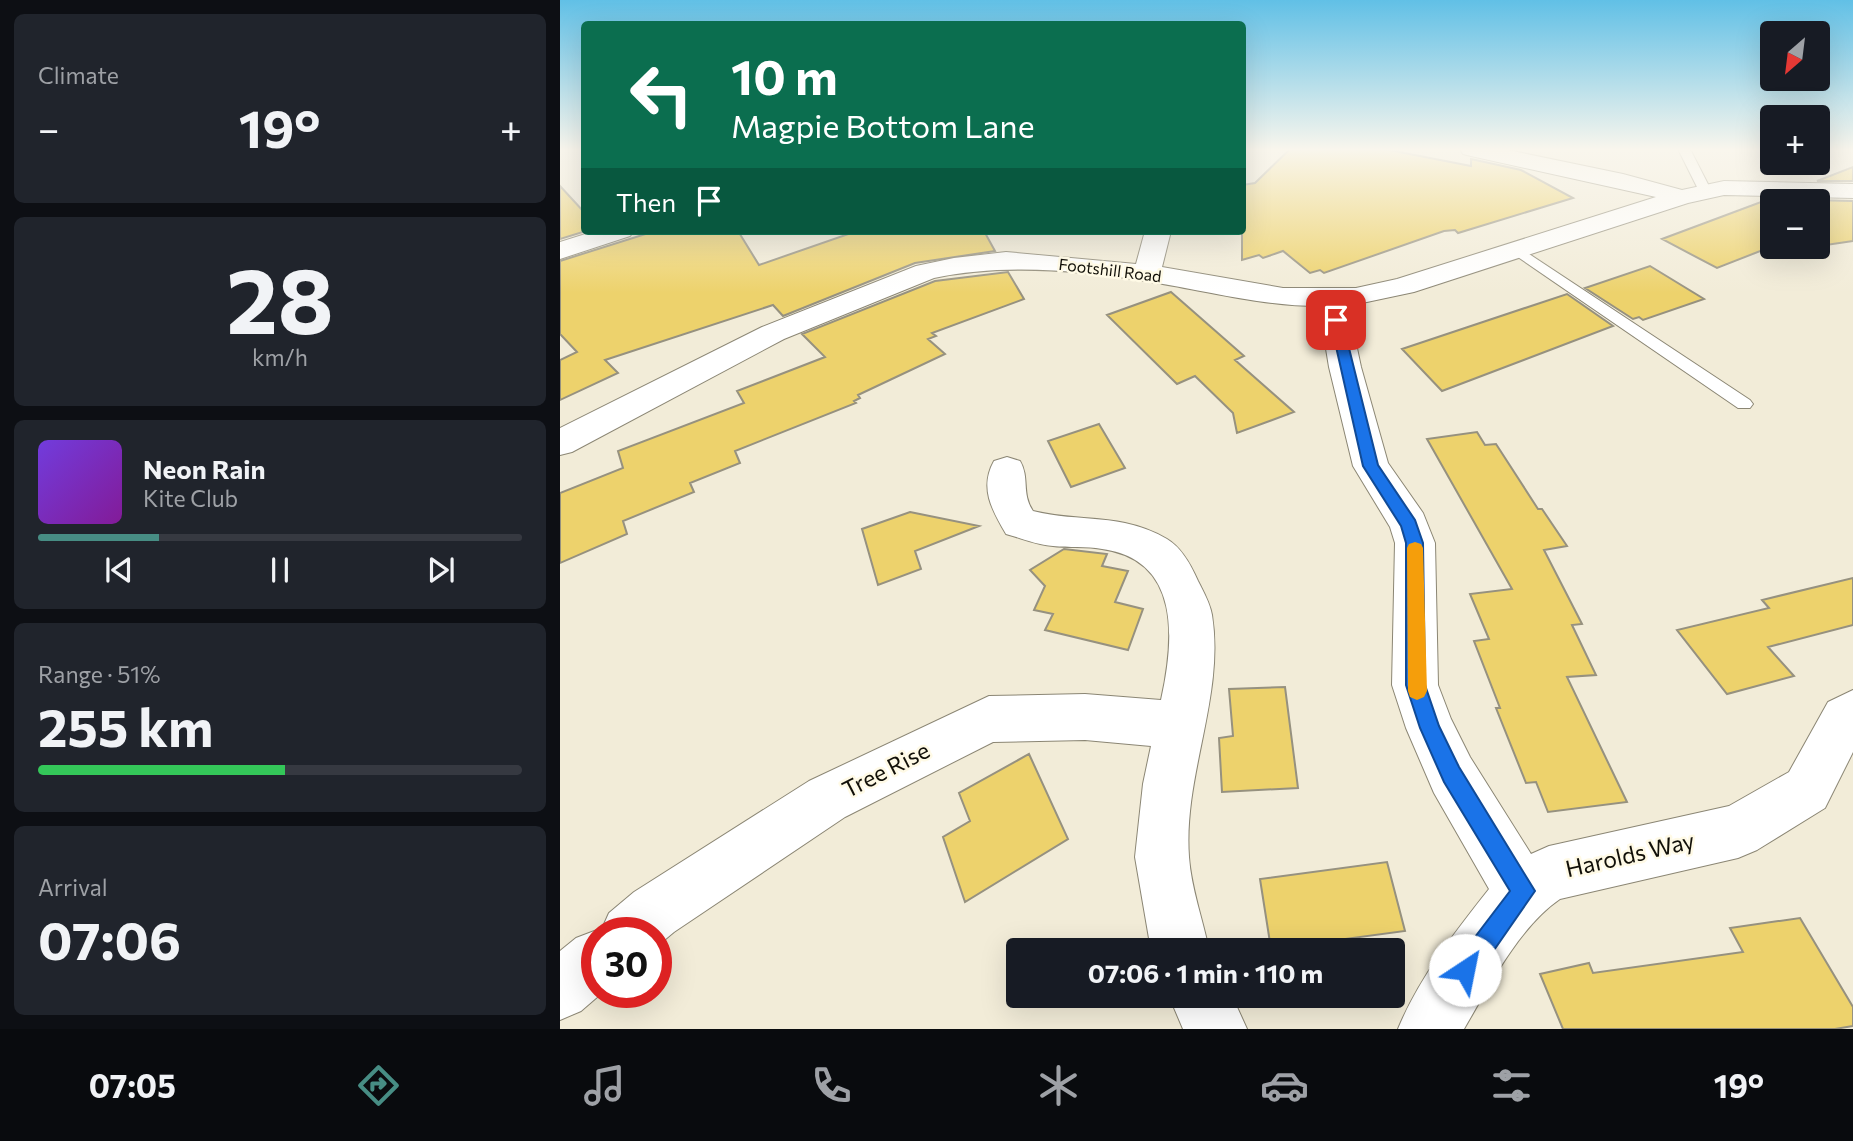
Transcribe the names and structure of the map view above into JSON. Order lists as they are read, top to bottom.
{
  "streets": {
    "street": ["Footshill Road", "Tree Rise", "Harolds Way"]
  },
  "north": "bottom left",
  "page": {
    "tile": [
      "Climate",
      ["28", "km/h"],
      ["Range · 51%", "255 km"],
      ["Arrival", "07:06"]
    ],
    "map_buttons": ["+", "−"],
    "turn": ["10 m", "Magpie Bottom Lane"],
    "heat": ["−", "19°", "+"],
    "then": "Then",
    "song": ["Neon Rain", "Kite Club"],
    "limit": "30",
    "trip": "07:06 · 1 min · 110 m",
    "tabs": ["07:05", "19°"]
  }
}
